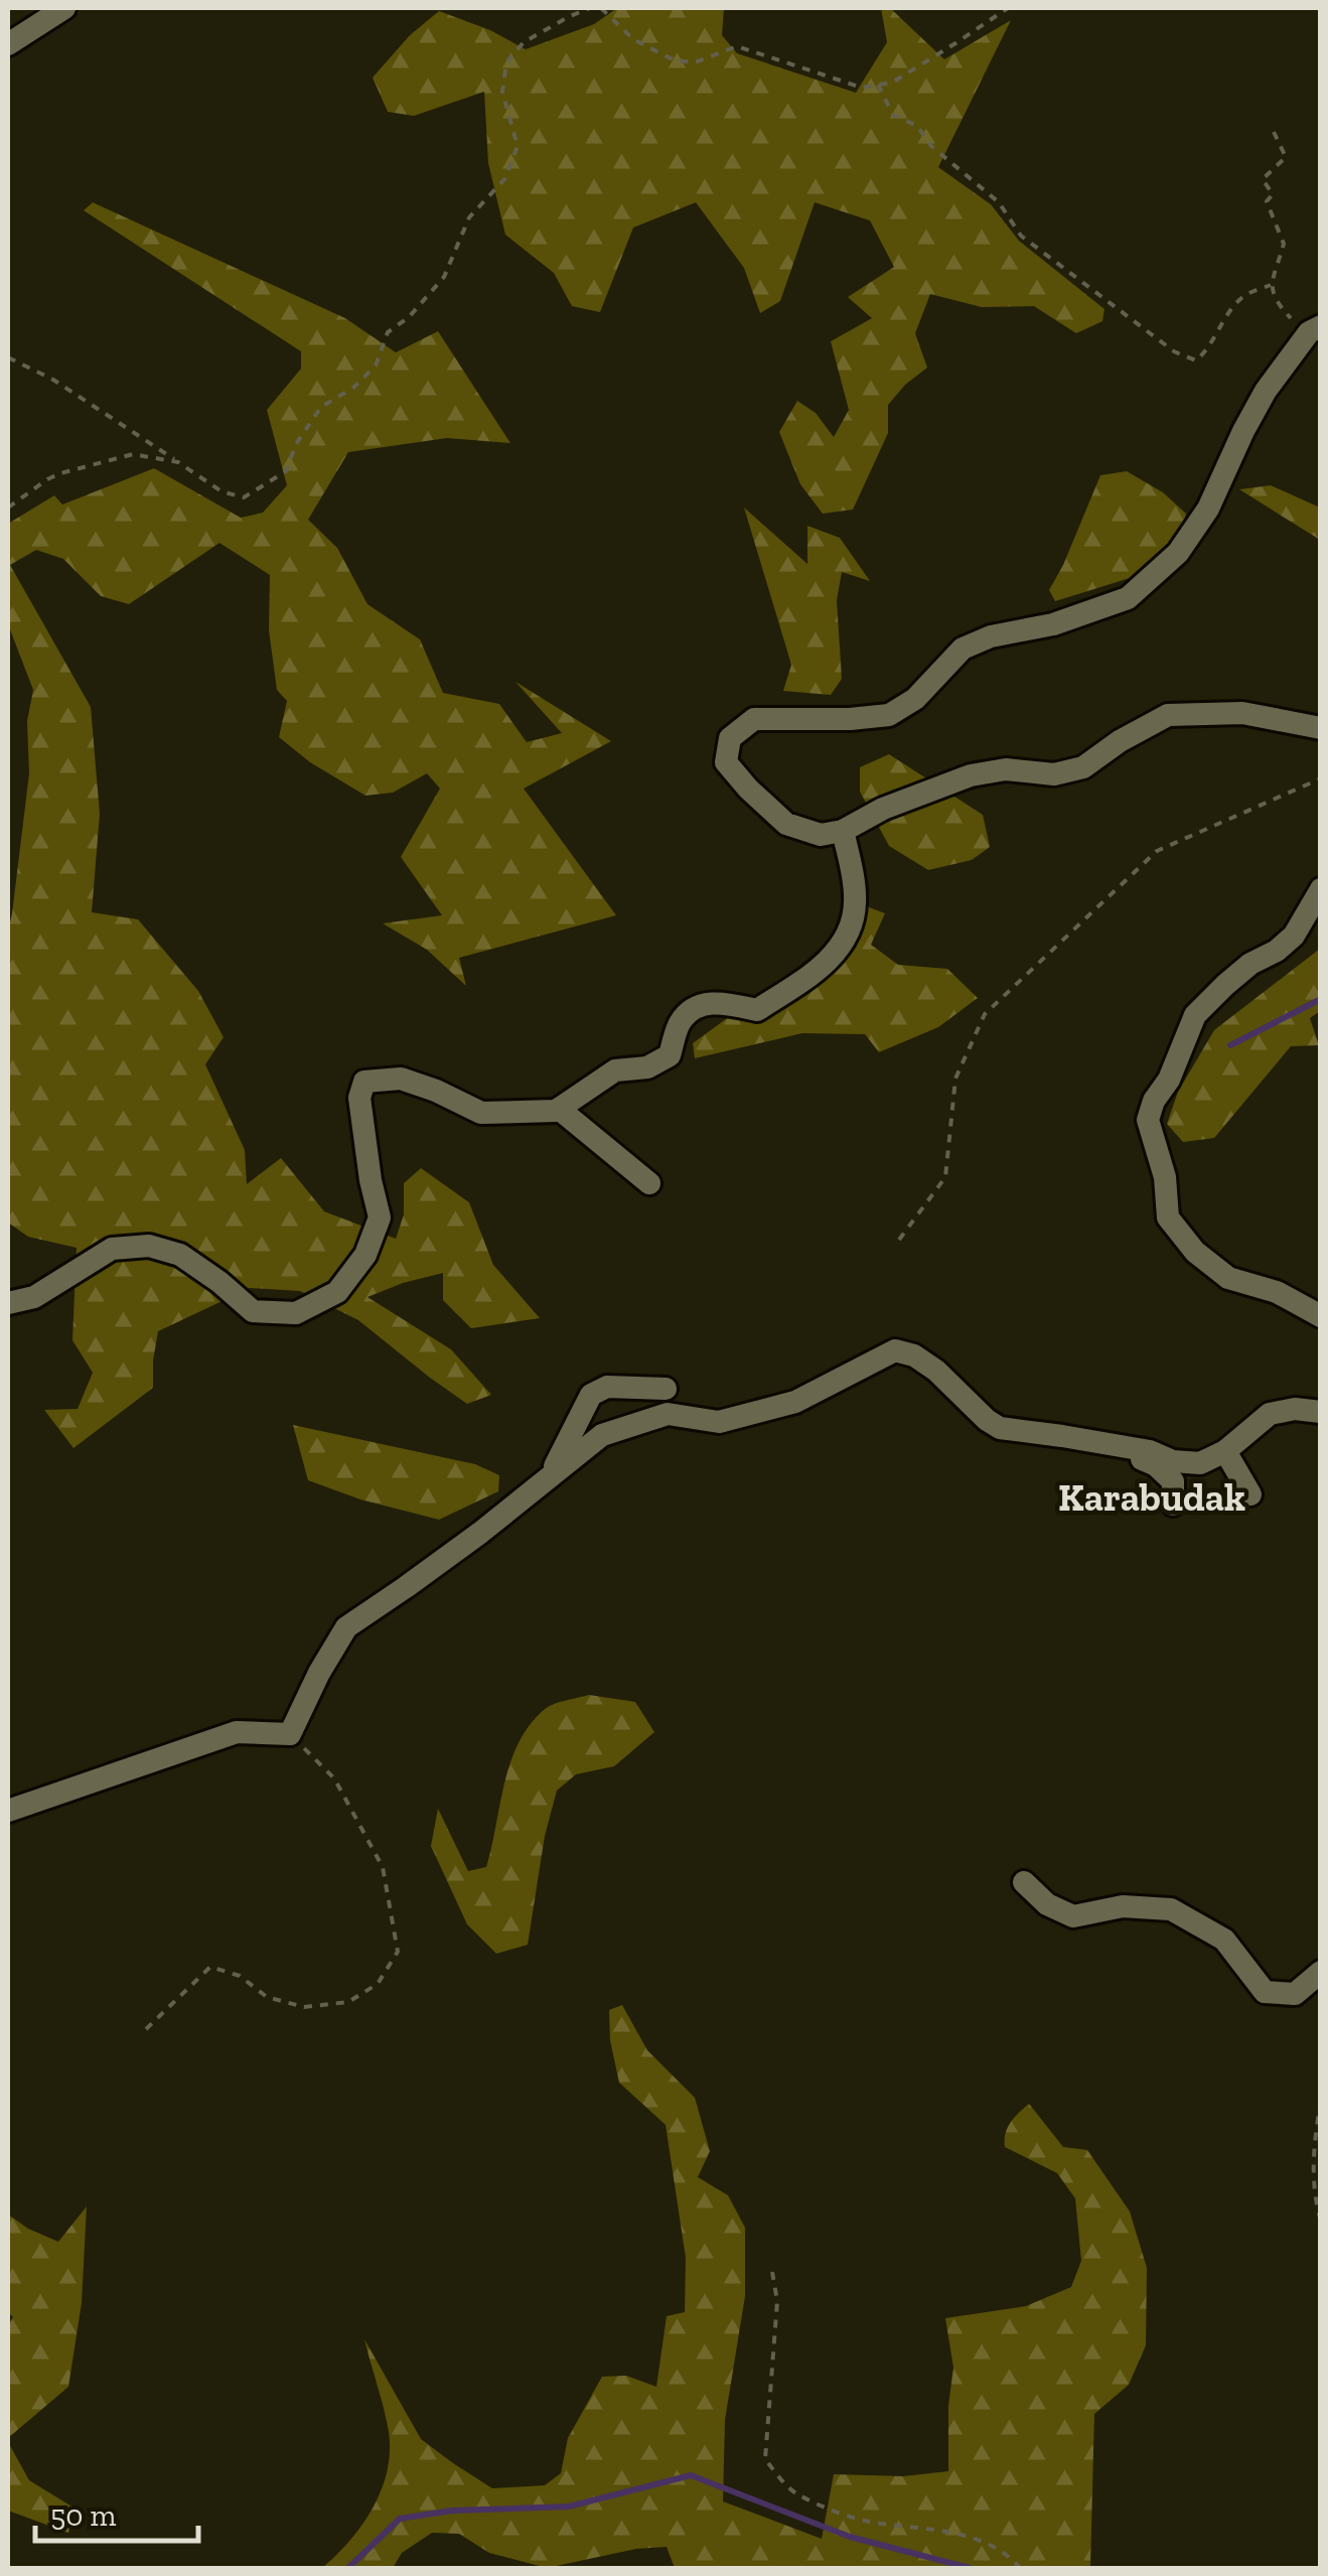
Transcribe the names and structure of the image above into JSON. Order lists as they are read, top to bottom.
{
  "districts": ["Karabudak"],
  "scale_bar": "50 m"
}
